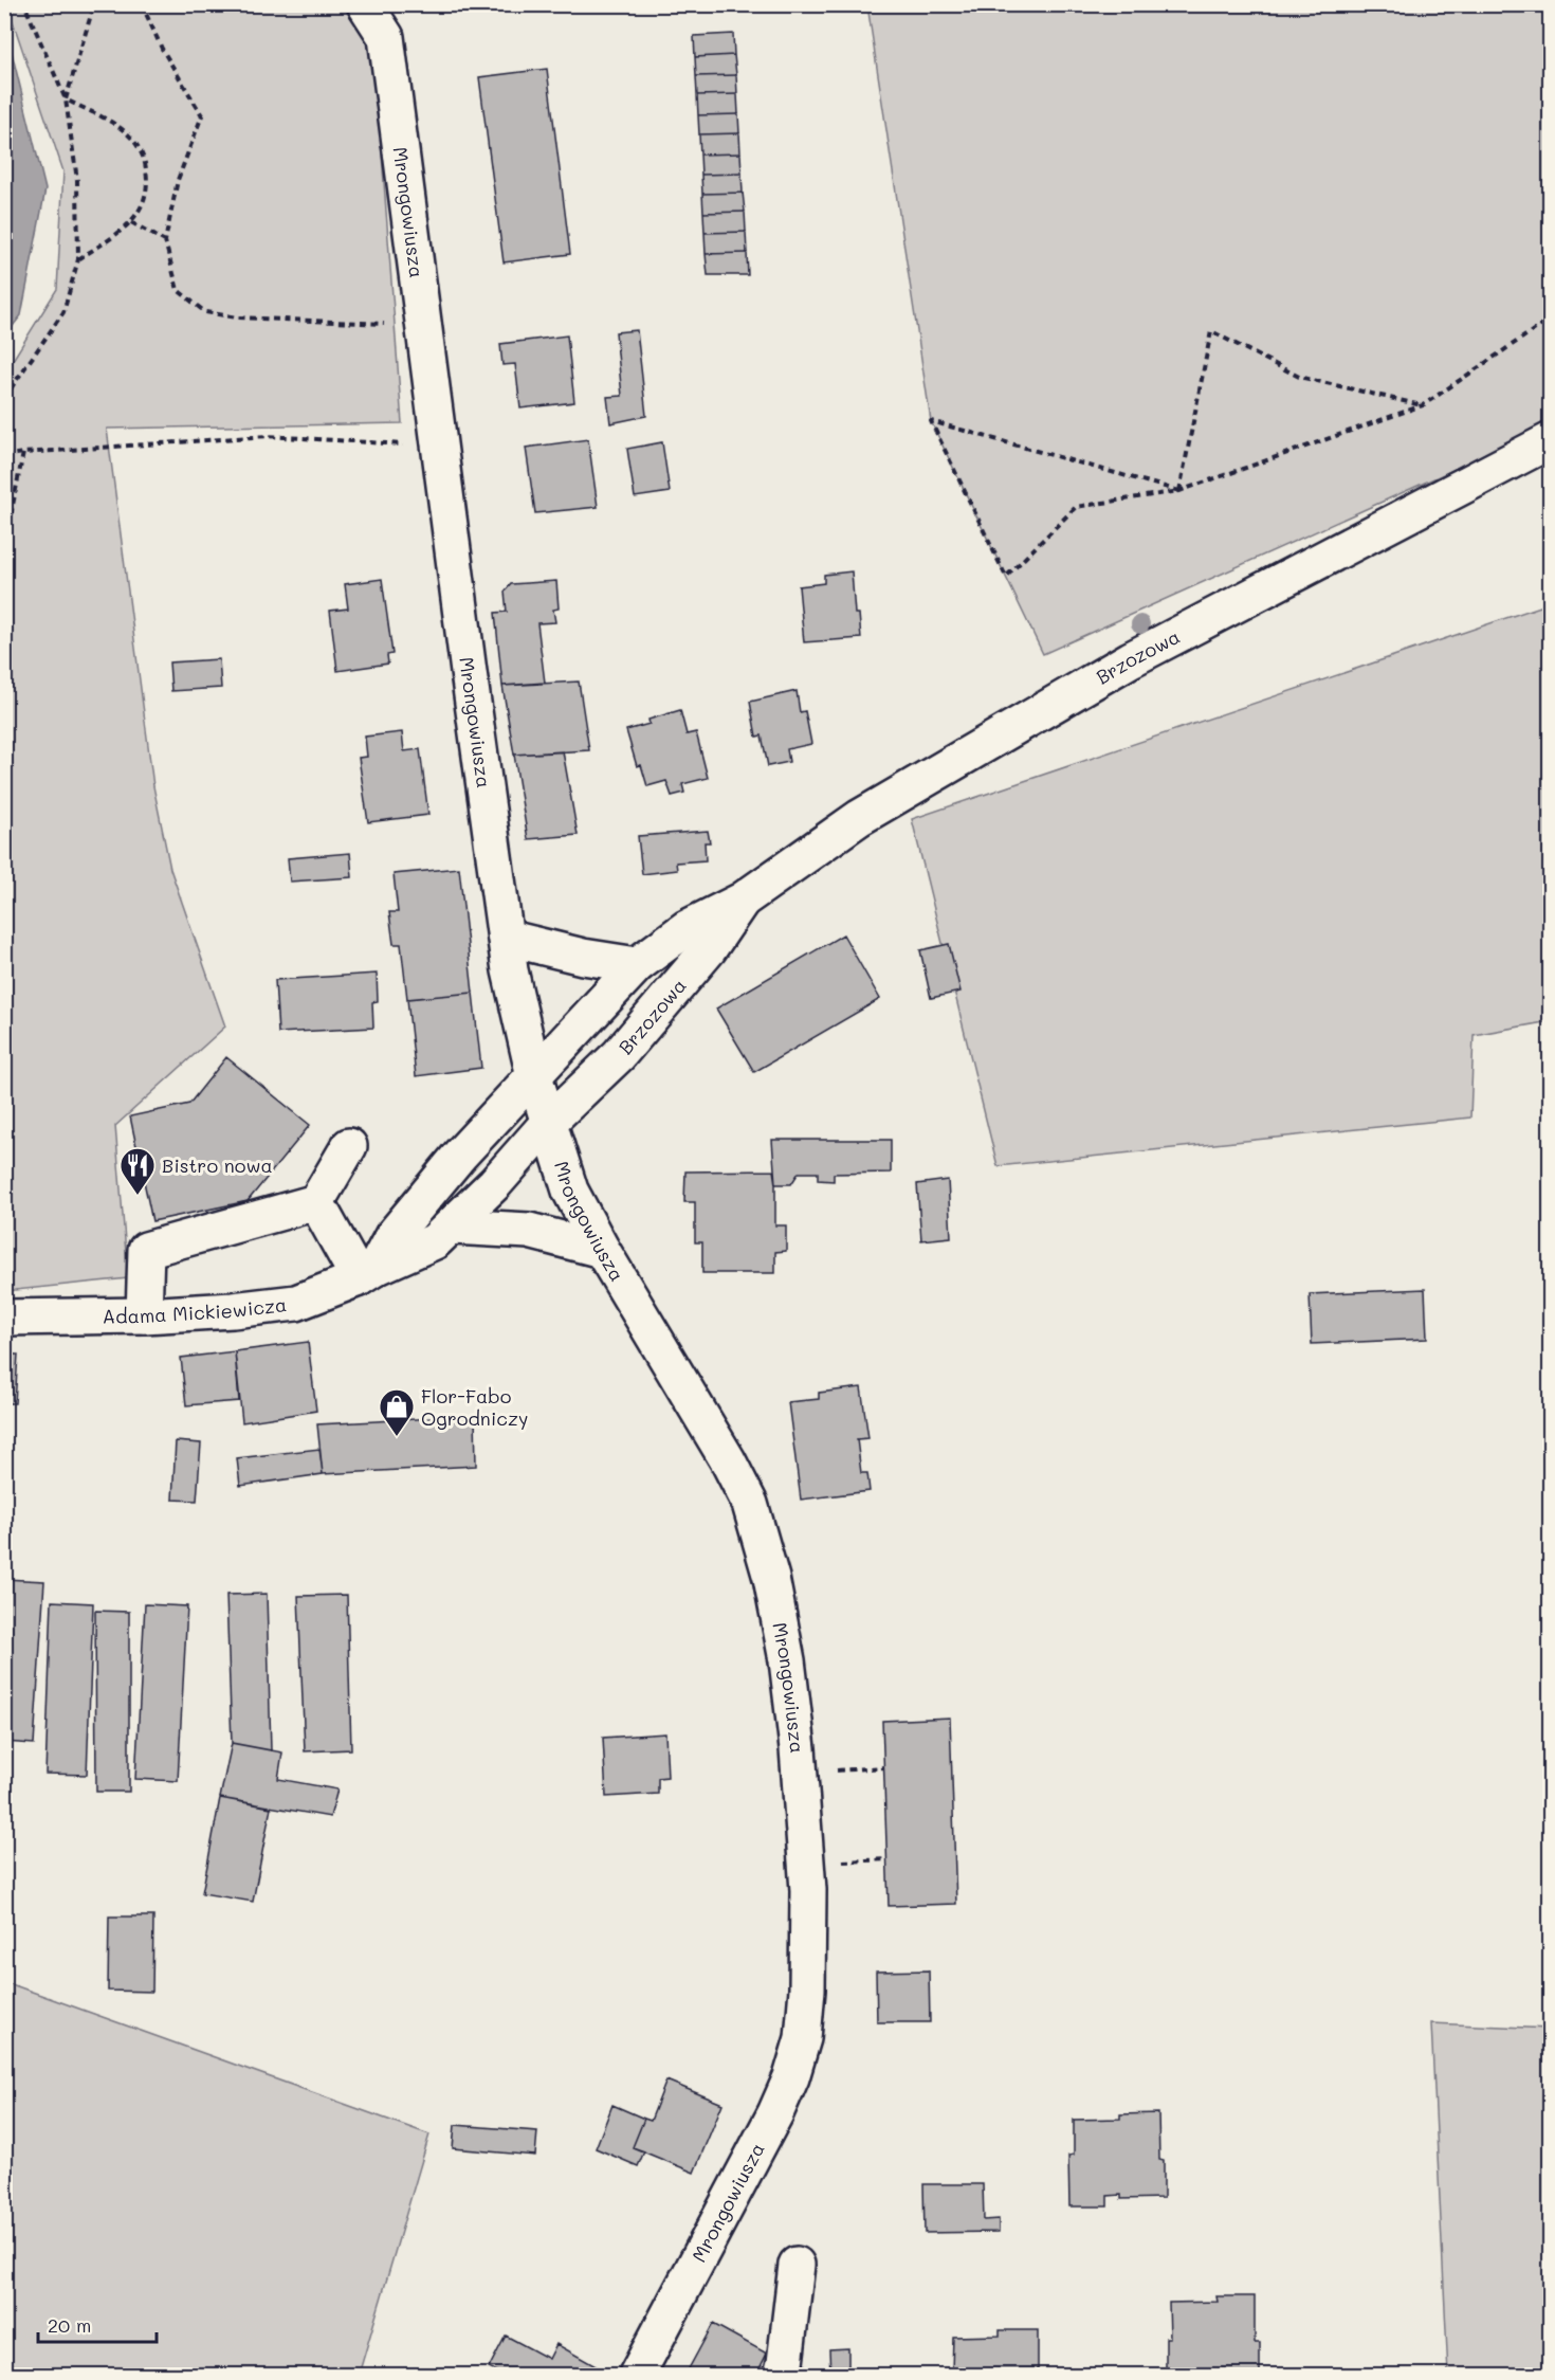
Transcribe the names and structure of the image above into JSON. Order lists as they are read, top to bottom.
{
  "streets": {
    "street": ["Mrongowiusza", "Brzozowa", "Adama Mickiewicza"]
  },
  "crossings": [
    ["Mrongowiusza", "Brzozowa"],
    ["Mrongowiusza", "Adama Mickiewicza"],
    ["Brzozowa", "Adama Mickiewicza"]
  ],
  "places": {
    "restaurant": ["Bistro nowa"],
    "shop": ["Flor-Fabo Ogrodniczy"]
  },
  "scale_bar": "20 m"
}
